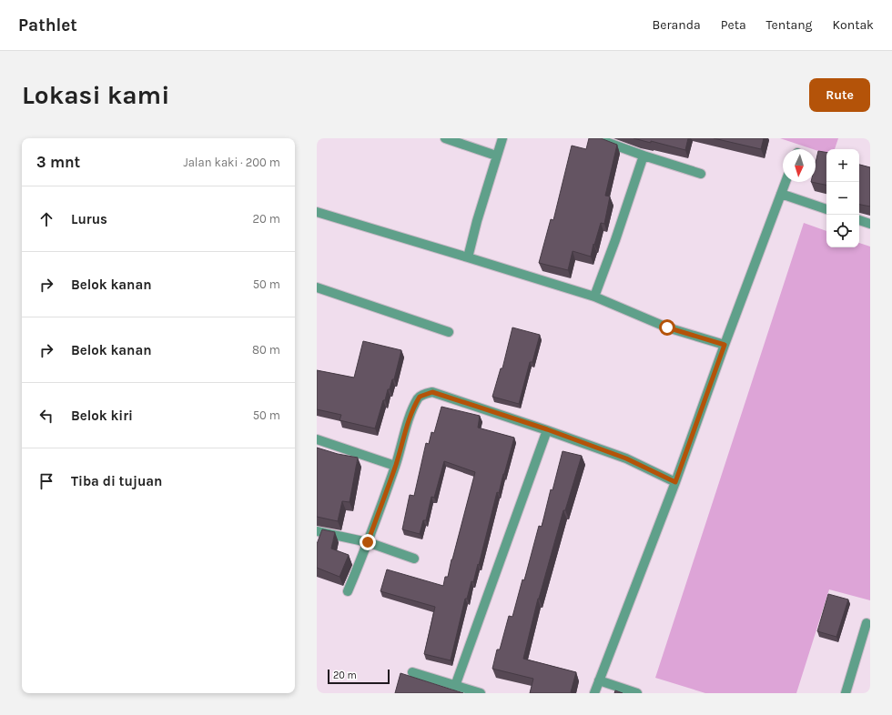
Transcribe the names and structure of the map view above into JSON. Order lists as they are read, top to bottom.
{
  "scale_bar": "20 m",
  "north": "bottom",
  "page": {
    "header": "Pathlet",
    "nav": [
      "Beranda",
      "Peta",
      "Tentang",
      "Kontak"
    ],
    "buttons": "Rute",
    "title": "Lokasi kami",
    "heading": ["3 mnt", "Jalan kaki · 200 m"],
    "map_buttons": ["+", "−"],
    "list": [
      ["Lurus", "20 m"],
      ["Belok kanan", "50 m"],
      ["Belok kanan", "80 m"],
      ["Belok kiri", "50 m"],
      "Tiba di tujuan"
    ],
    "scale": "20 m"
  }
}
